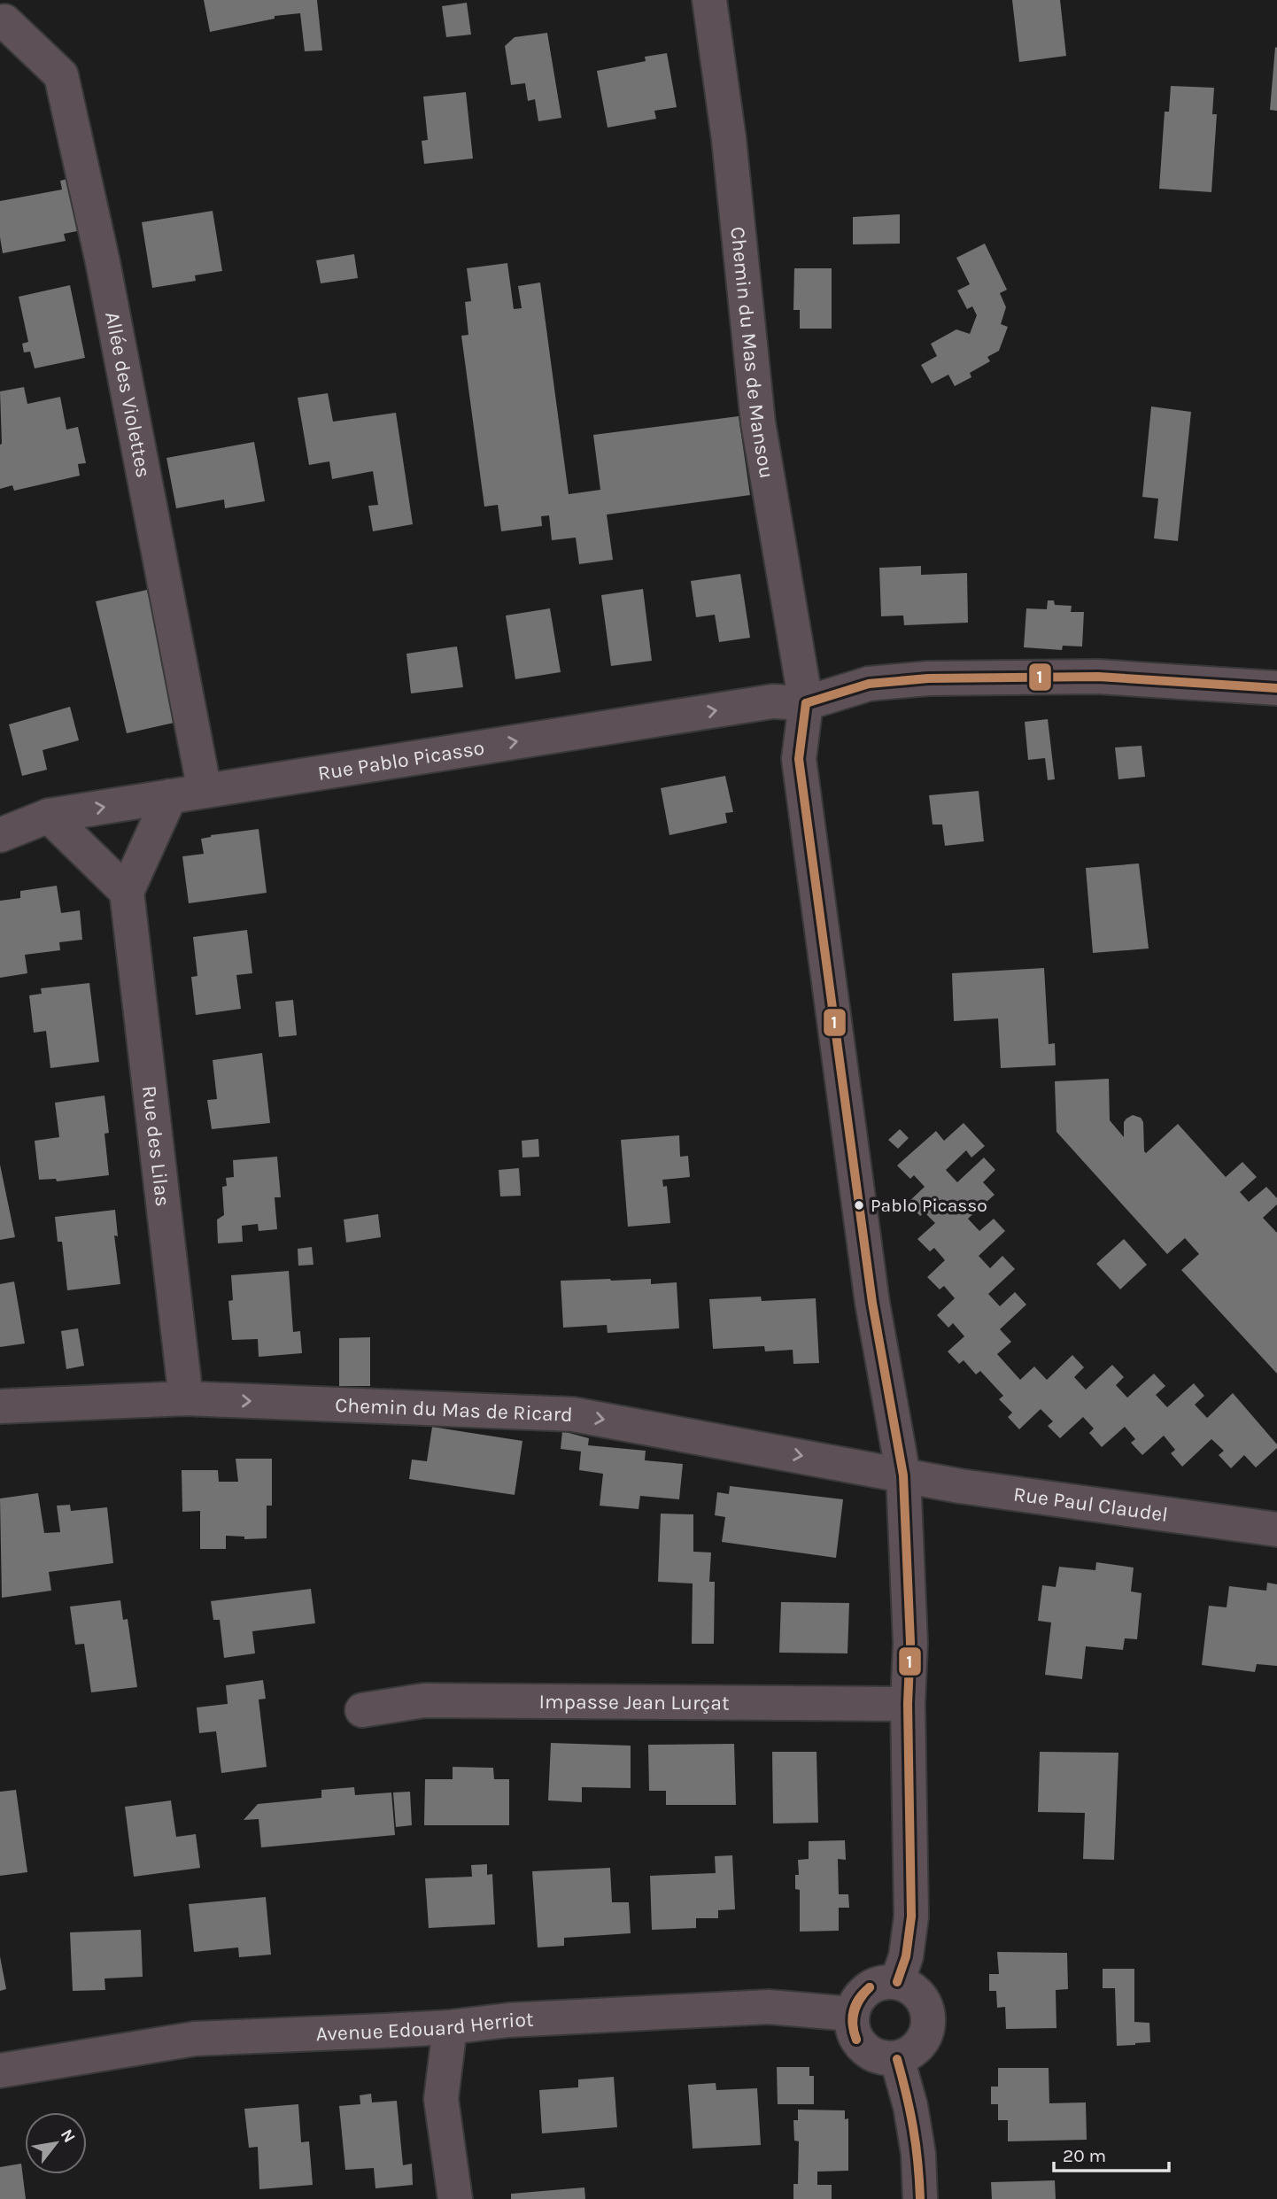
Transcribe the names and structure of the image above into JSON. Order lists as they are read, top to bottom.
{
  "streets": {
    "street": [
      "Chemin du Mas de Mansou",
      "Allée des Violettes",
      "Rue Pablo Picasso",
      "Rue des Lilas",
      "Chemin du Mas de Ricard",
      "Rue Paul Claudel",
      "Impasse Jean Lurçat",
      "Avenue Edouard Herriot"
    ]
  },
  "crossings": [
    ["Chemin du Mas de Mansou", "Rue Pablo Picasso"],
    ["Chemin du Mas de Mansou", "Chemin du Mas de Ricard"],
    ["Chemin du Mas de Mansou", "Rue Paul Claudel"],
    ["Chemin du Mas de Mansou", "Impasse Jean Lurçat"],
    ["Chemin du Mas de Mansou", "Avenue Edouard Herriot"],
    ["Allée des Violettes", "Rue Pablo Picasso"],
    ["Rue des Lilas", "Chemin du Mas de Ricard"],
    ["Chemin du Mas de Ricard", "Rue Paul Claudel"]
  ],
  "one_way": ["Rue Pablo Picasso", "Chemin du Mas de Ricard"],
  "places": ["Pablo Picasso"],
  "lines": ["transit line 1"],
  "scale_bar": "20 m",
  "north": "top right"
}
